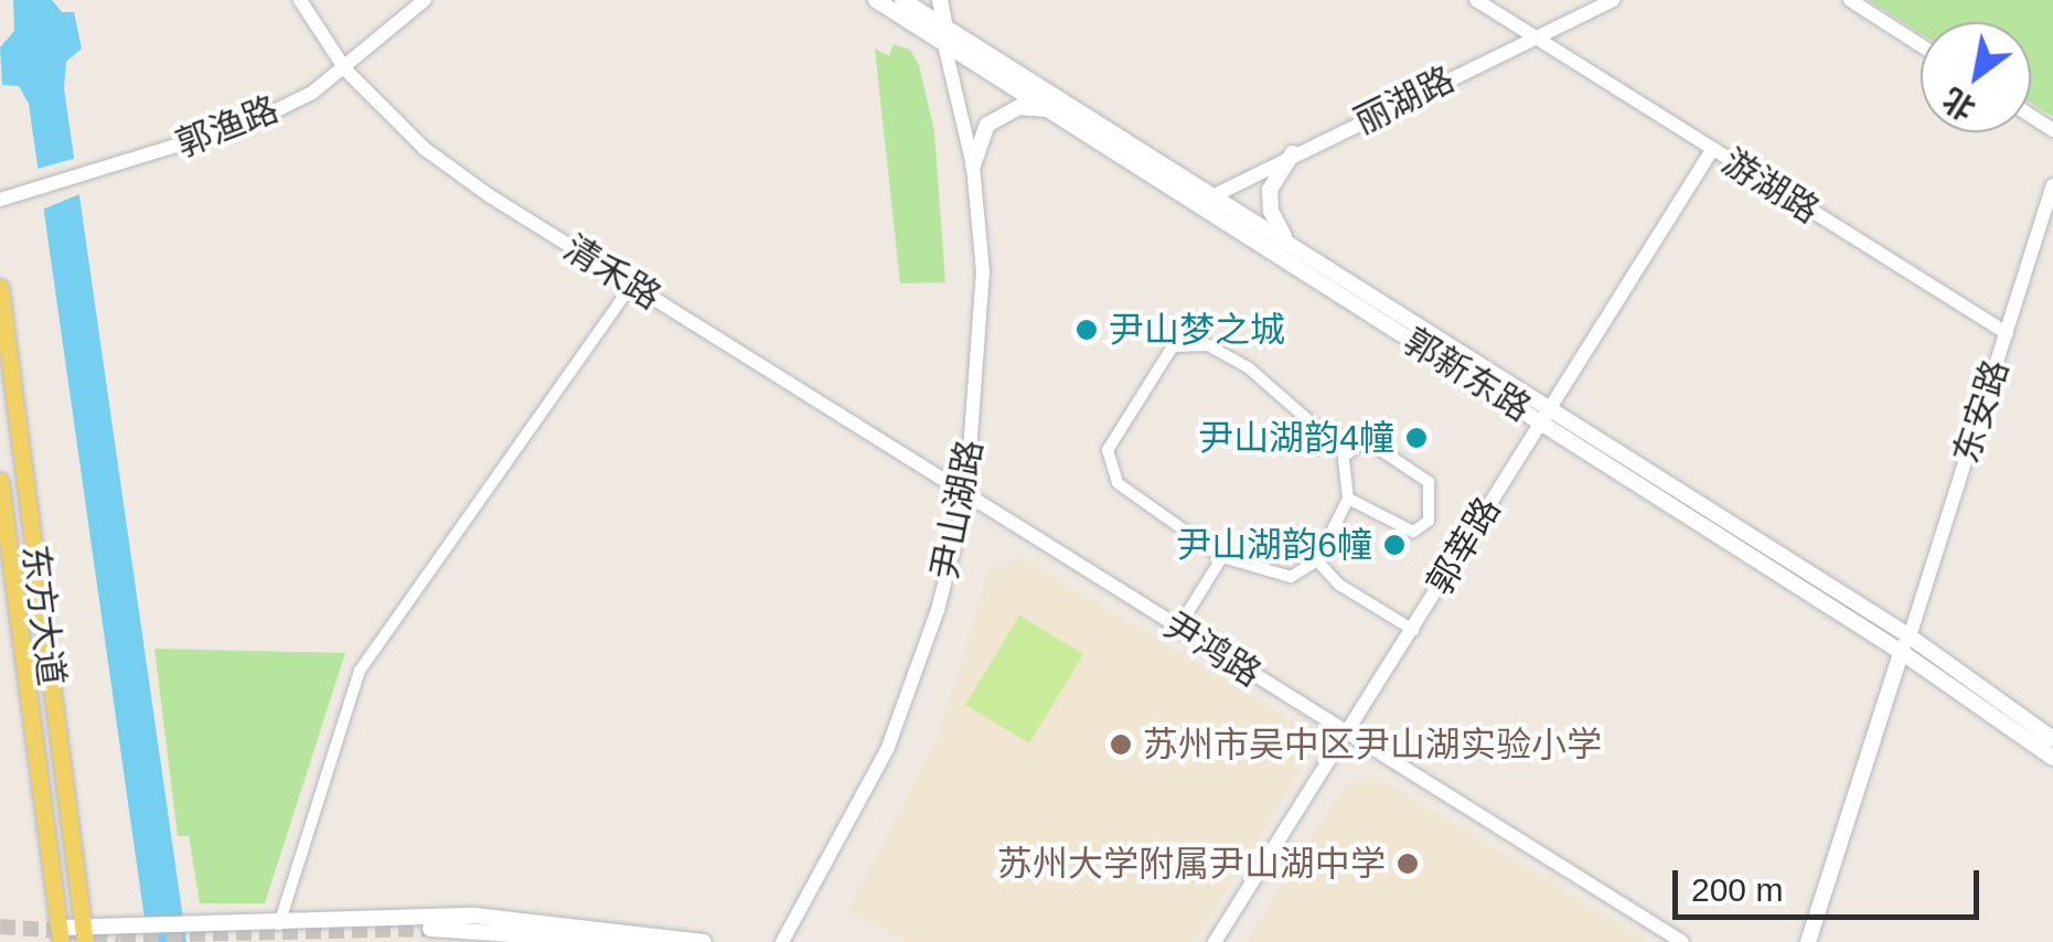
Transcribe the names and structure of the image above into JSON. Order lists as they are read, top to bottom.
{
  "streets": {
    "main road": [
      "郭新东路",
      "东安路",
      "尹山湖路",
      "东方大道"
    ],
    "street": [
      "丽湖路",
      "郭渔路",
      "游湖路",
      "清禾路",
      "郭莘路",
      "尹鸿路"
    ]
  },
  "crossings": [
    ["丽湖路", "游湖路"],
    ["丽湖路", "郭新东路"],
    ["郭渔路", "清禾路"],
    ["游湖路", "东安路"],
    ["游湖路", "郭莘路"],
    ["清禾路", "尹山湖路"],
    ["清禾路", "尹鸿路"],
    ["郭新东路", "东安路"],
    ["郭新东路", "尹山湖路"],
    ["郭新东路", "郭莘路"],
    ["尹山湖路", "尹鸿路"],
    ["郭莘路", "尹鸿路"]
  ],
  "places": [
    "尹山梦之城",
    "尹山湖韵4幢",
    "尹山湖韵6幢",
    "苏州市吴中区尹山湖实验小学",
    "苏州大学附属尹山湖中学"
  ],
  "scale_bar": "200 m",
  "north": "bottom left"
}
